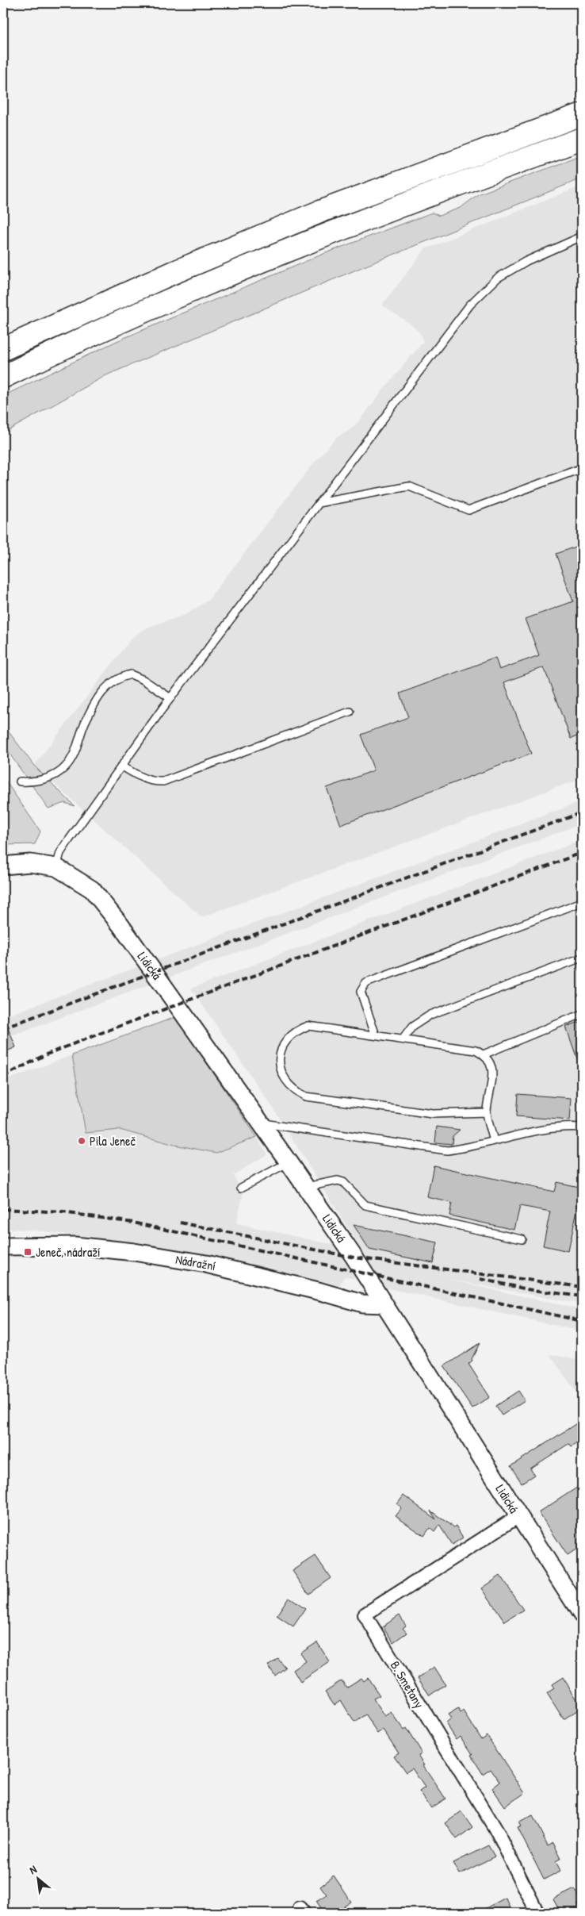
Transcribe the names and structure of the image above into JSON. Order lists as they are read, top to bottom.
{
  "streets": {
    "street": ["Lidická", "Nádražní", "B. Smetany"]
  },
  "crossings": [
    ["Lidická", "Nádražní"],
    ["Lidická", "B. Smetany"]
  ],
  "places": {
    "other": ["Pila Jeneč"],
    "transit": ["Jeneč, nádraží"]
  },
  "north": "top left"
}
